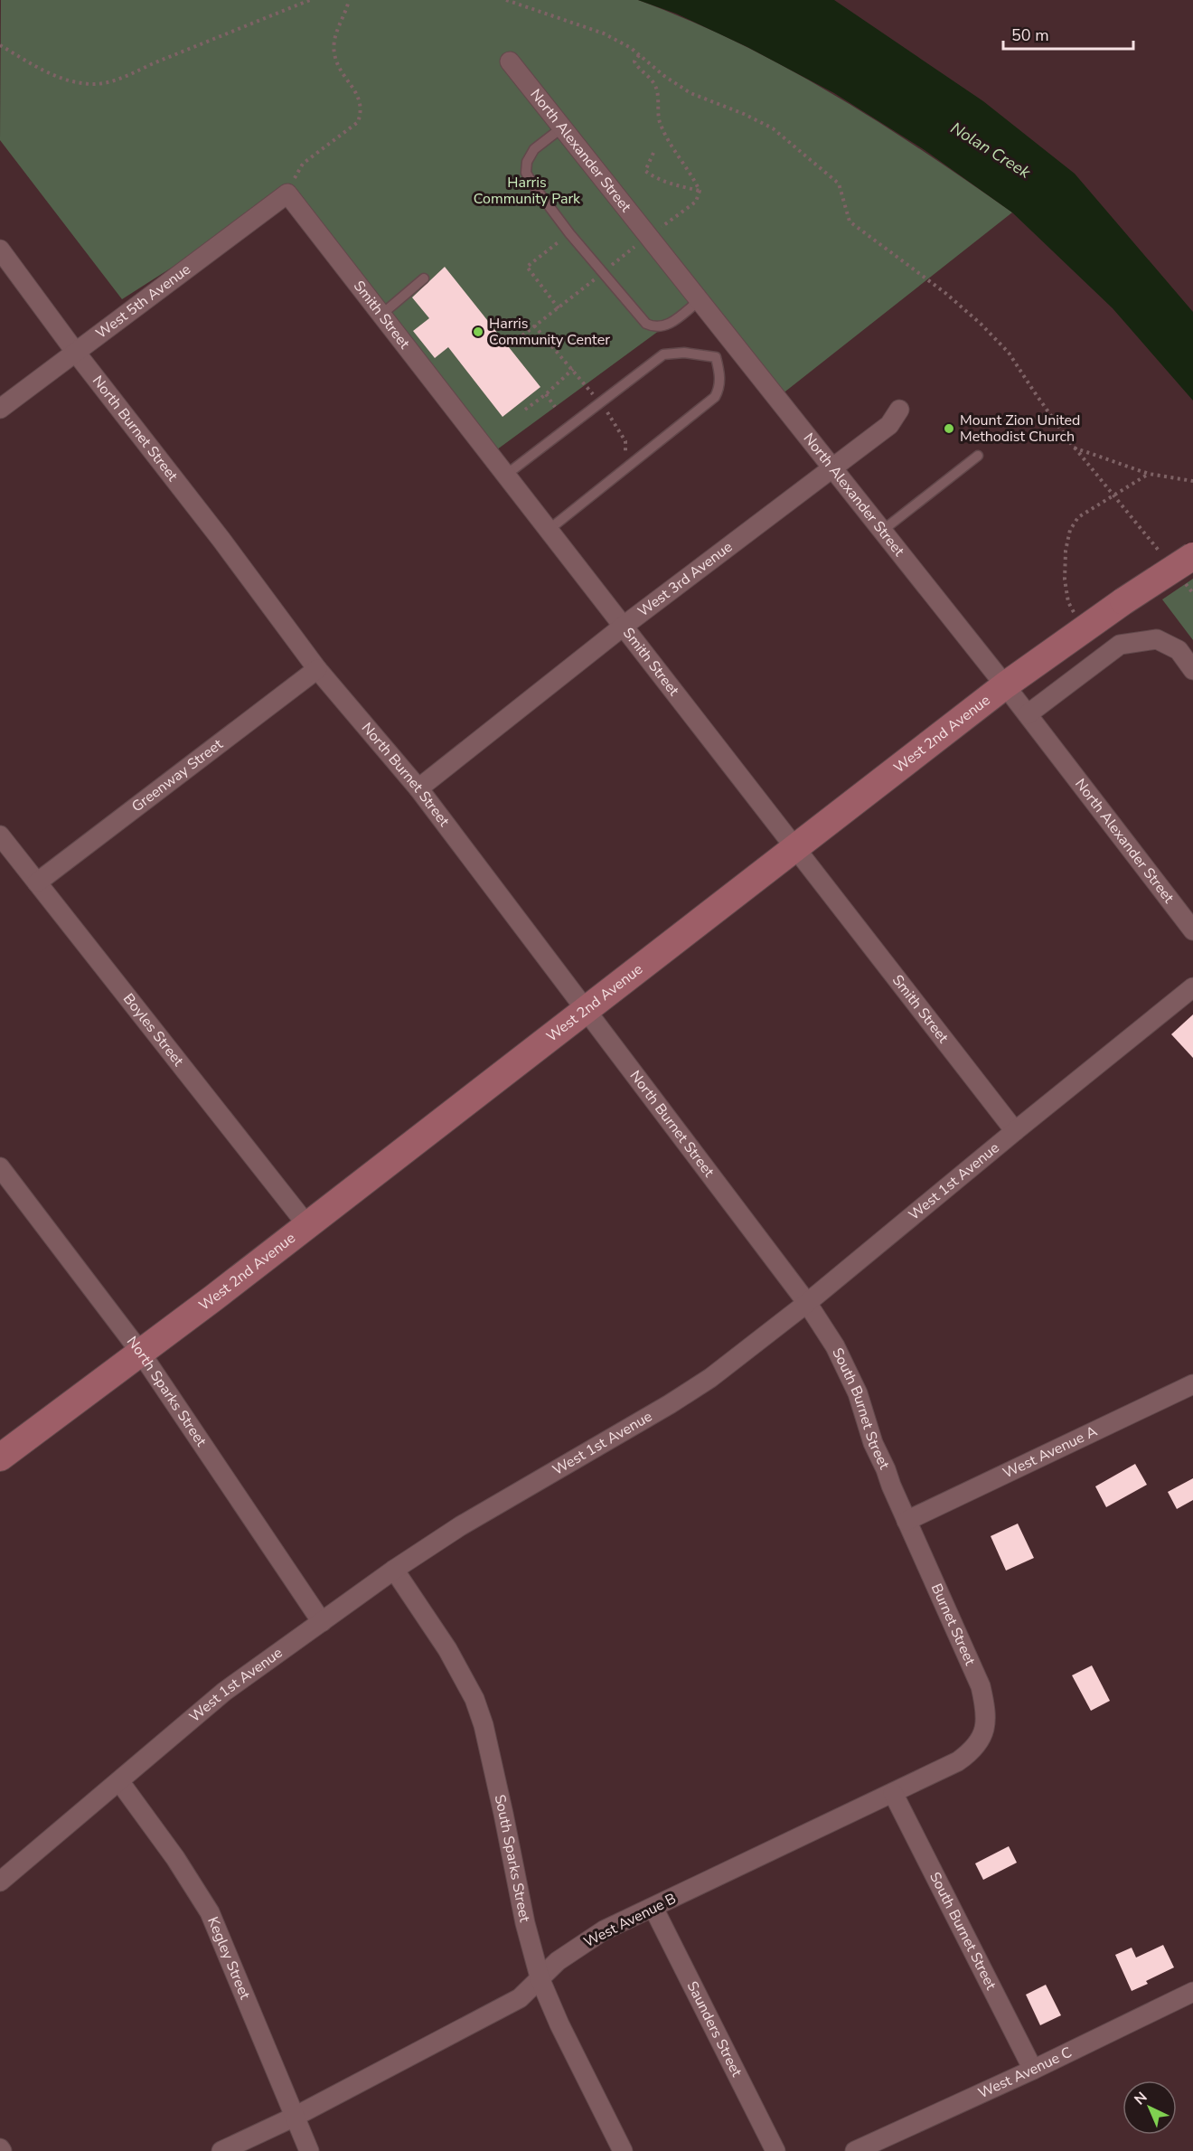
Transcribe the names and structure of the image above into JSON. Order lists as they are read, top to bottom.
{
  "streets": {
    "street": [
      "North Alexander Street",
      "West 5th Avenue",
      "Smith Street",
      "North Burnet Street",
      "West 3rd Avenue",
      "West 2nd Avenue",
      "Greenway Street",
      "Boyles Street",
      "West 1st Avenue",
      "North Sparks Street",
      "South Burnet Street",
      "West Avenue A",
      "Burnet Street",
      "South Sparks Street",
      "West Avenue B",
      "Kegley Street",
      "Saunders Street",
      "West Avenue C"
    ]
  },
  "crossings": [
    ["North Alexander Street", "West 3rd Avenue"],
    ["North Alexander Street", "West 2nd Avenue"],
    ["West 5th Avenue", "Smith Street"],
    ["West 5th Avenue", "North Burnet Street"],
    ["Smith Street", "West 3rd Avenue"],
    ["Smith Street", "West 2nd Avenue"],
    ["Smith Street", "West 1st Avenue"],
    ["North Burnet Street", "West 3rd Avenue"],
    ["North Burnet Street", "West 2nd Avenue"],
    ["North Burnet Street", "Greenway Street"],
    ["North Burnet Street", "West 1st Avenue"],
    ["North Burnet Street", "South Burnet Street"],
    ["West 2nd Avenue", "Boyles Street"],
    ["West 2nd Avenue", "North Sparks Street"],
    ["Greenway Street", "Boyles Street"],
    ["West 1st Avenue", "North Sparks Street"],
    ["West 1st Avenue", "South Burnet Street"],
    ["West 1st Avenue", "South Sparks Street"],
    ["West 1st Avenue", "Kegley Street"],
    ["South Burnet Street", "West Avenue A"],
    ["South Burnet Street", "Burnet Street"],
    ["South Burnet Street", "West Avenue B"],
    ["South Burnet Street", "West Avenue C"],
    ["West Avenue A", "Burnet Street"],
    ["Burnet Street", "West Avenue B"],
    ["South Sparks Street", "West Avenue B"],
    ["West Avenue B", "Kegley Street"],
    ["West Avenue B", "Saunders Street"]
  ],
  "water": ["Nolan Creek"],
  "parks": ["Harris Community Park"],
  "places": ["Harris Community Center", "Mount Zion United Methodist Church"],
  "scale_bar": "50 m",
  "north": "top left"
}
